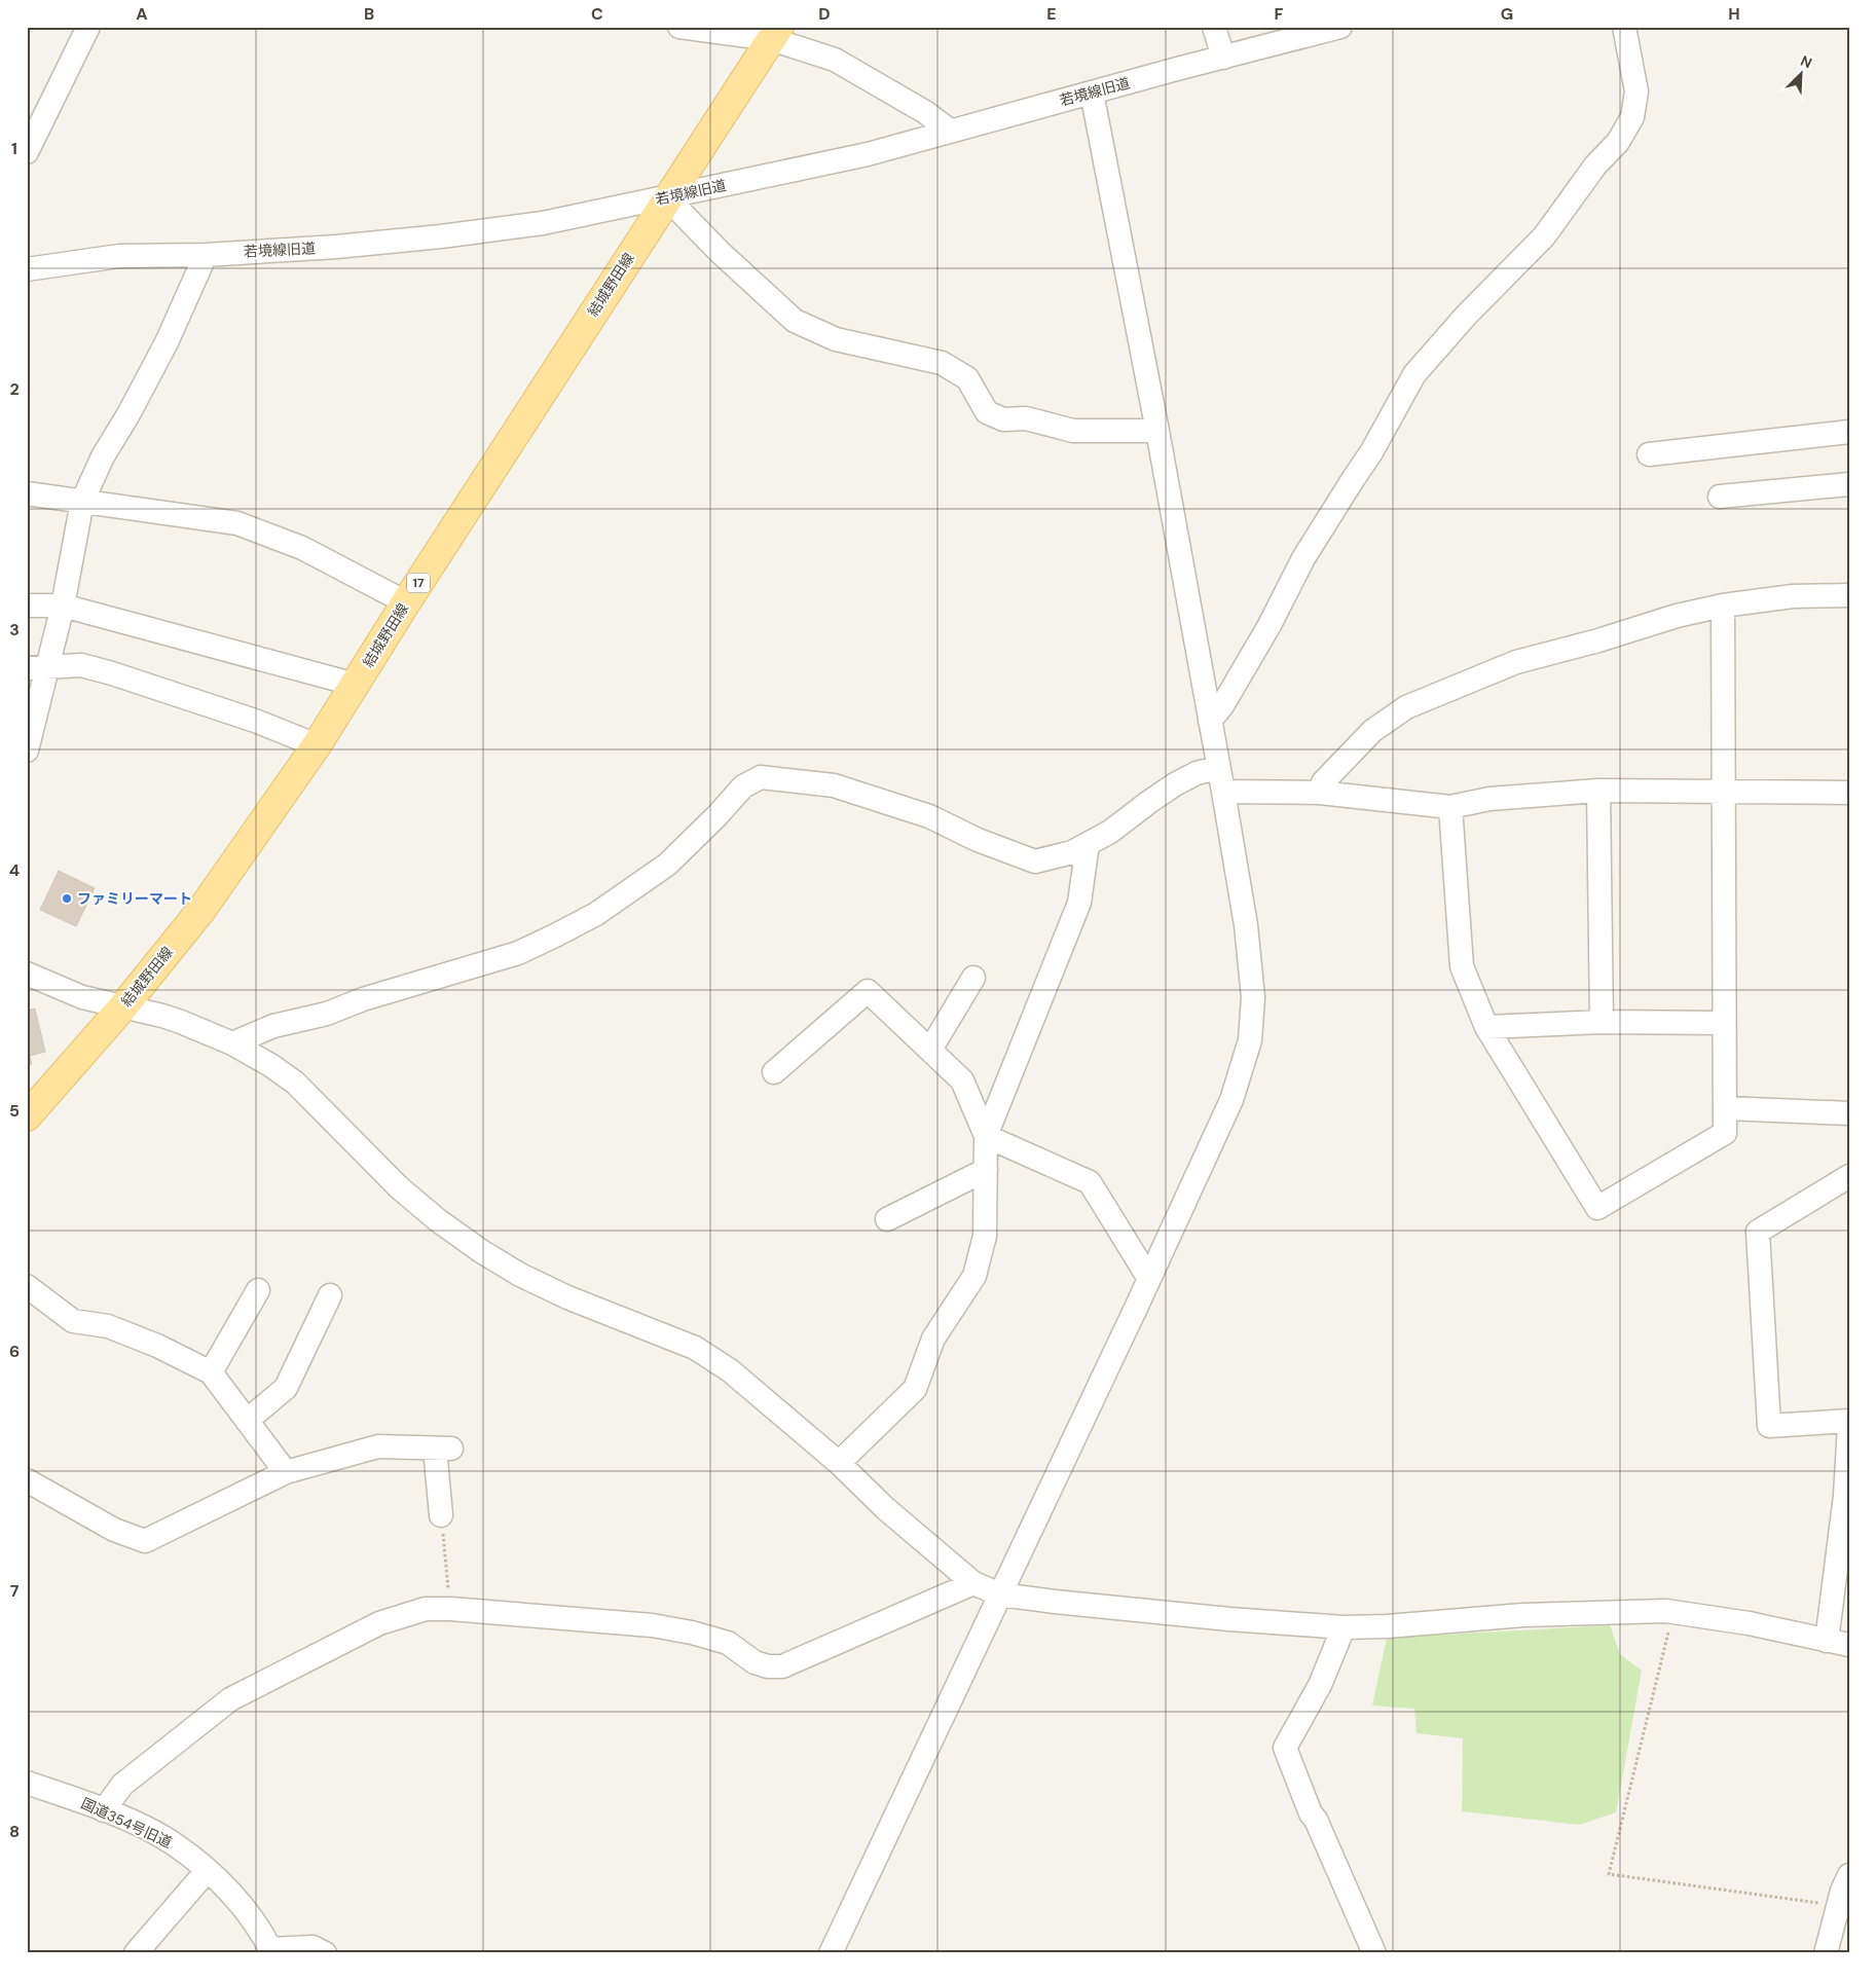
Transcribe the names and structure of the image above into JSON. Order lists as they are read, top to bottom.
{
  "streets": {
    "main road": ["結城野田線", "17"],
    "street": ["若境線旧道", "国道354号旧道"]
  },
  "crossings": [
    ["若境線旧道", "結城野田線"]
  ],
  "places": ["ファミリーマート"],
  "north": "top right",
  "grid": {
    "columns": [
      "A",
      "B",
      "C",
      "D",
      "E",
      "F",
      "G",
      "H"
    ],
    "rows": [
      "1",
      "2",
      "3",
      "4",
      "5",
      "6",
      "7",
      "8"
    ]
  }
}
